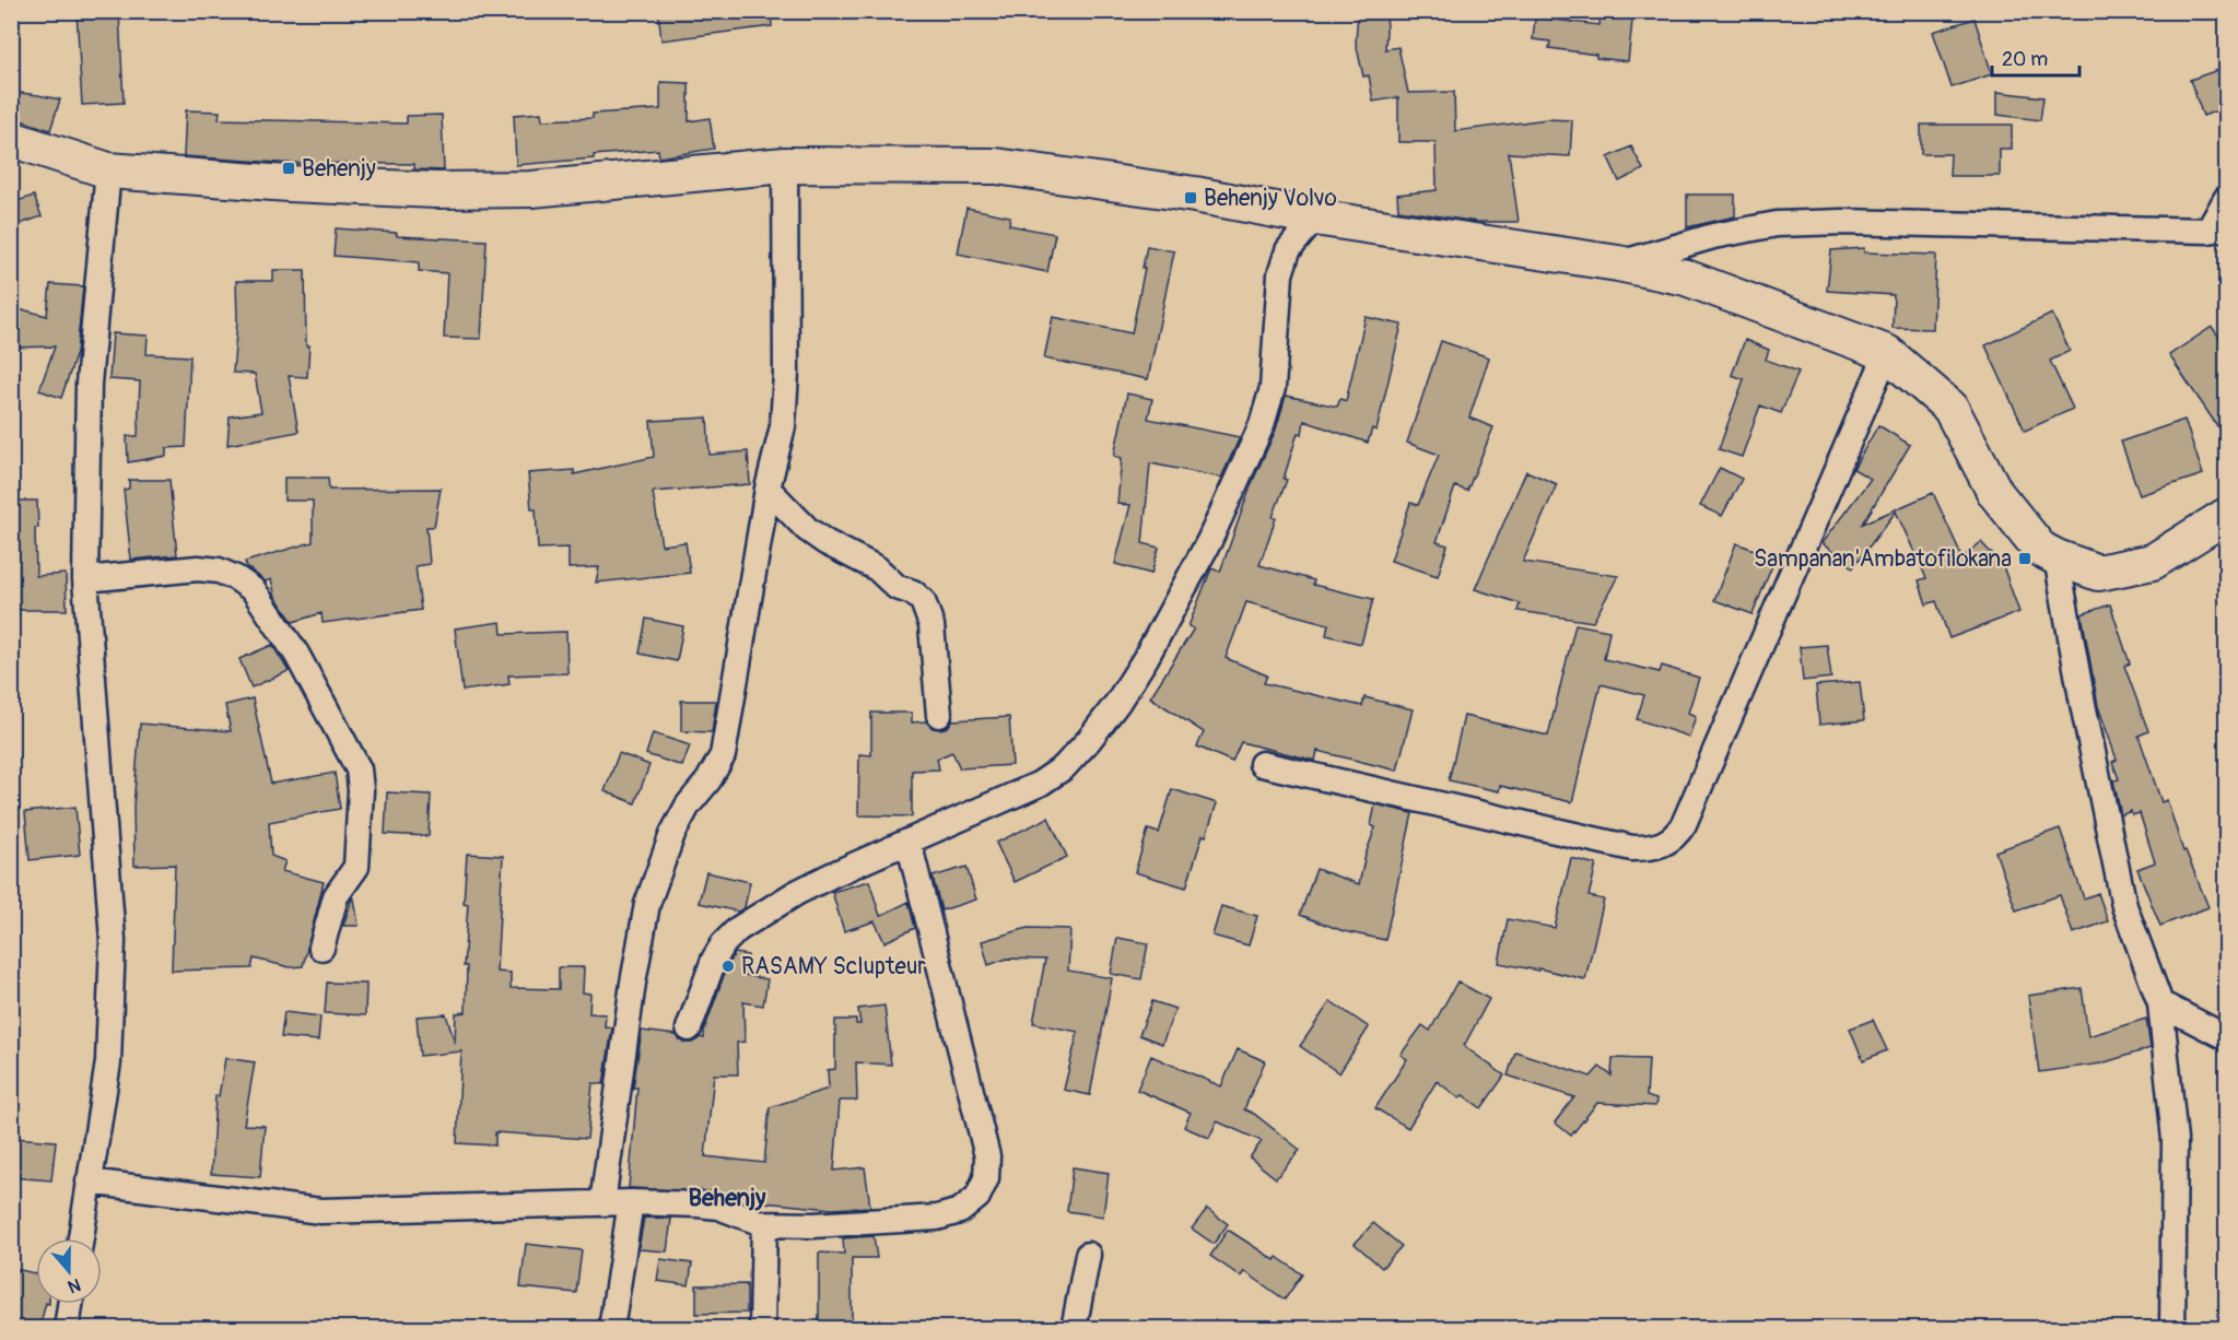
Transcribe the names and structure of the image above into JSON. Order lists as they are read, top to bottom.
{
  "districts": ["Behenjy"],
  "places": {
    "transit": ["Behenjy", "Behenjy Volvo", "Sampanan'Ambatofilokana"],
    "other": ["RASAMY Sclupteur"]
  },
  "scale_bar": "20 m",
  "north": "bottom"
}
